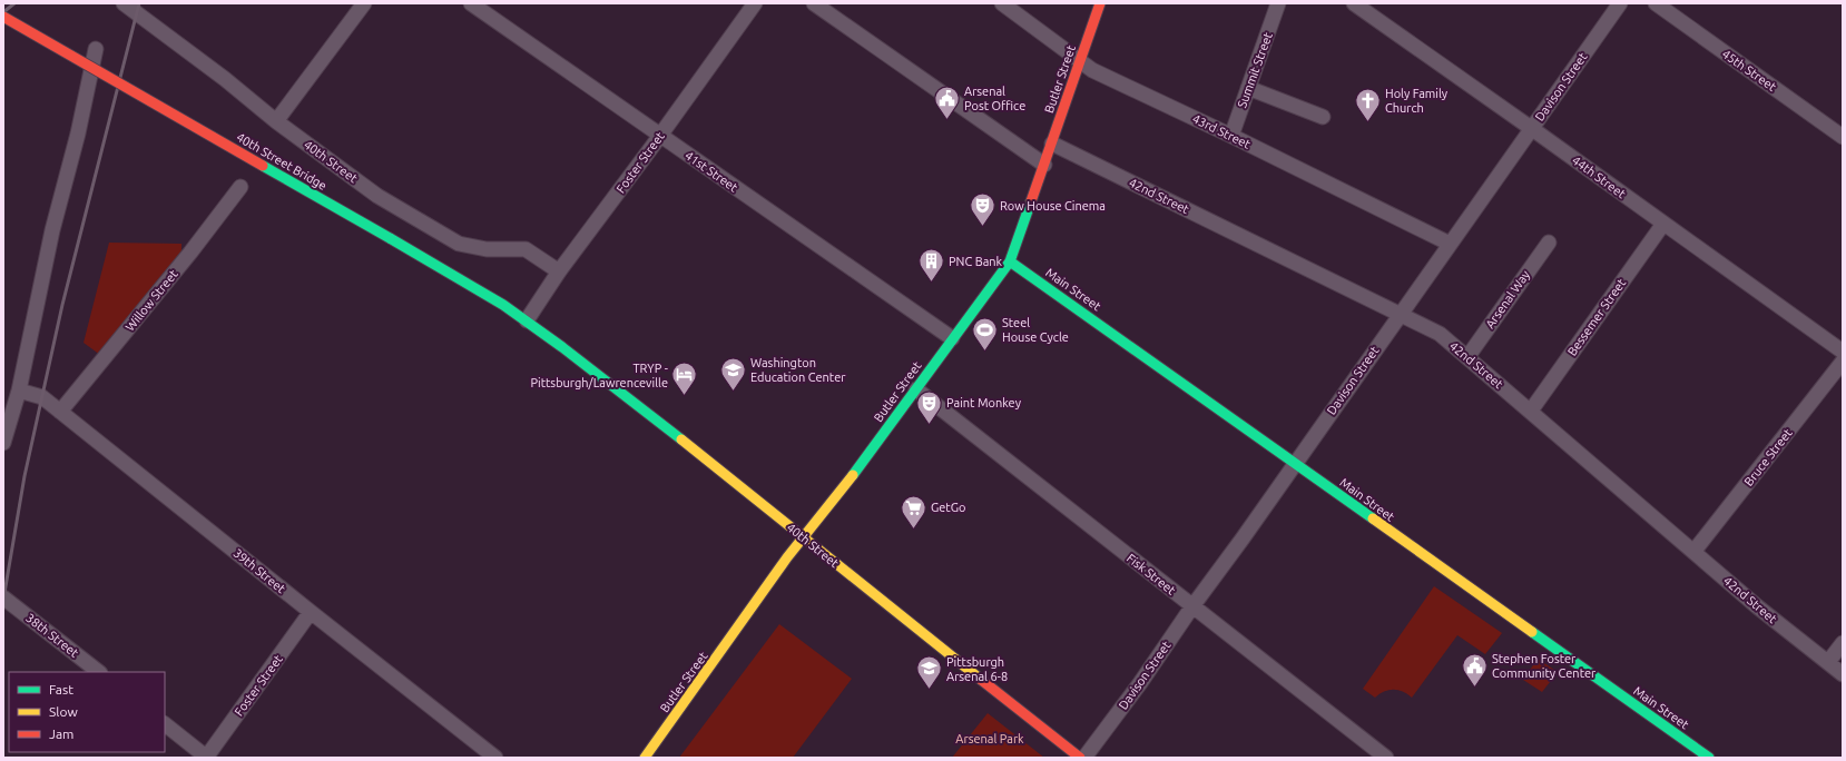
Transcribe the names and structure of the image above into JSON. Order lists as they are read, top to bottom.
{
  "streets": {
    "main road": [
      "Butler Street",
      "40th Street Bridge",
      "40th Street",
      "Main Street"
    ],
    "street": [
      "Summit Street",
      "45th Street",
      "Davison Street",
      "43rd Street",
      "Foster Street",
      "41st Street",
      "44th Street",
      "42nd Street",
      "Arsenal Way",
      "Willow Street",
      "Bessemer Street",
      "Bruce Street",
      "39th Street",
      "Fisk Street",
      "38th Street"
    ]
  },
  "crossings": [
    ["Summit Street", "43rd Street"],
    ["Butler Street", "43rd Street"],
    ["Butler Street", "40th Street"],
    ["Butler Street", "41st Street"],
    ["Butler Street", "42nd Street"],
    ["Butler Street", "Main Street"],
    ["Butler Street", "Fisk Street"],
    ["Davison Street", "43rd Street"],
    ["Davison Street", "44th Street"],
    ["Davison Street", "42nd Street"],
    ["Davison Street", "Main Street"],
    ["Davison Street", "Fisk Street"],
    ["40th Street Bridge", "40th Street"],
    ["40th Street Bridge", "Foster Street"],
    ["40th Street", "Foster Street"],
    ["Foster Street", "41st Street"],
    ["Foster Street", "39th Street"],
    ["44th Street", "Bessemer Street"],
    ["42nd Street", "Arsenal Way"],
    ["42nd Street", "Bessemer Street"],
    ["42nd Street", "Bruce Street"],
    ["Willow Street", "39th Street"]
  ],
  "parks": ["Arsenal Park"],
  "places": {
    "public building": ["Arsenal Post Office", "Stephen Foster Community Center"],
    "church": ["Holy Family Church"],
    "theatre": ["Row House Cinema", "Paint Monkey"],
    "building": ["PNC Bank"],
    "sports": ["Steel House Cycle"],
    "school or university": ["Washington Education Center", "Pittsburgh Arsenal 6-8"],
    "hotel": ["TRYP - Pittsburgh/Lawrenceville"],
    "supermarket": ["GetGo"]
  },
  "legend": ["Fast", "Slow", "Jam"]
}
